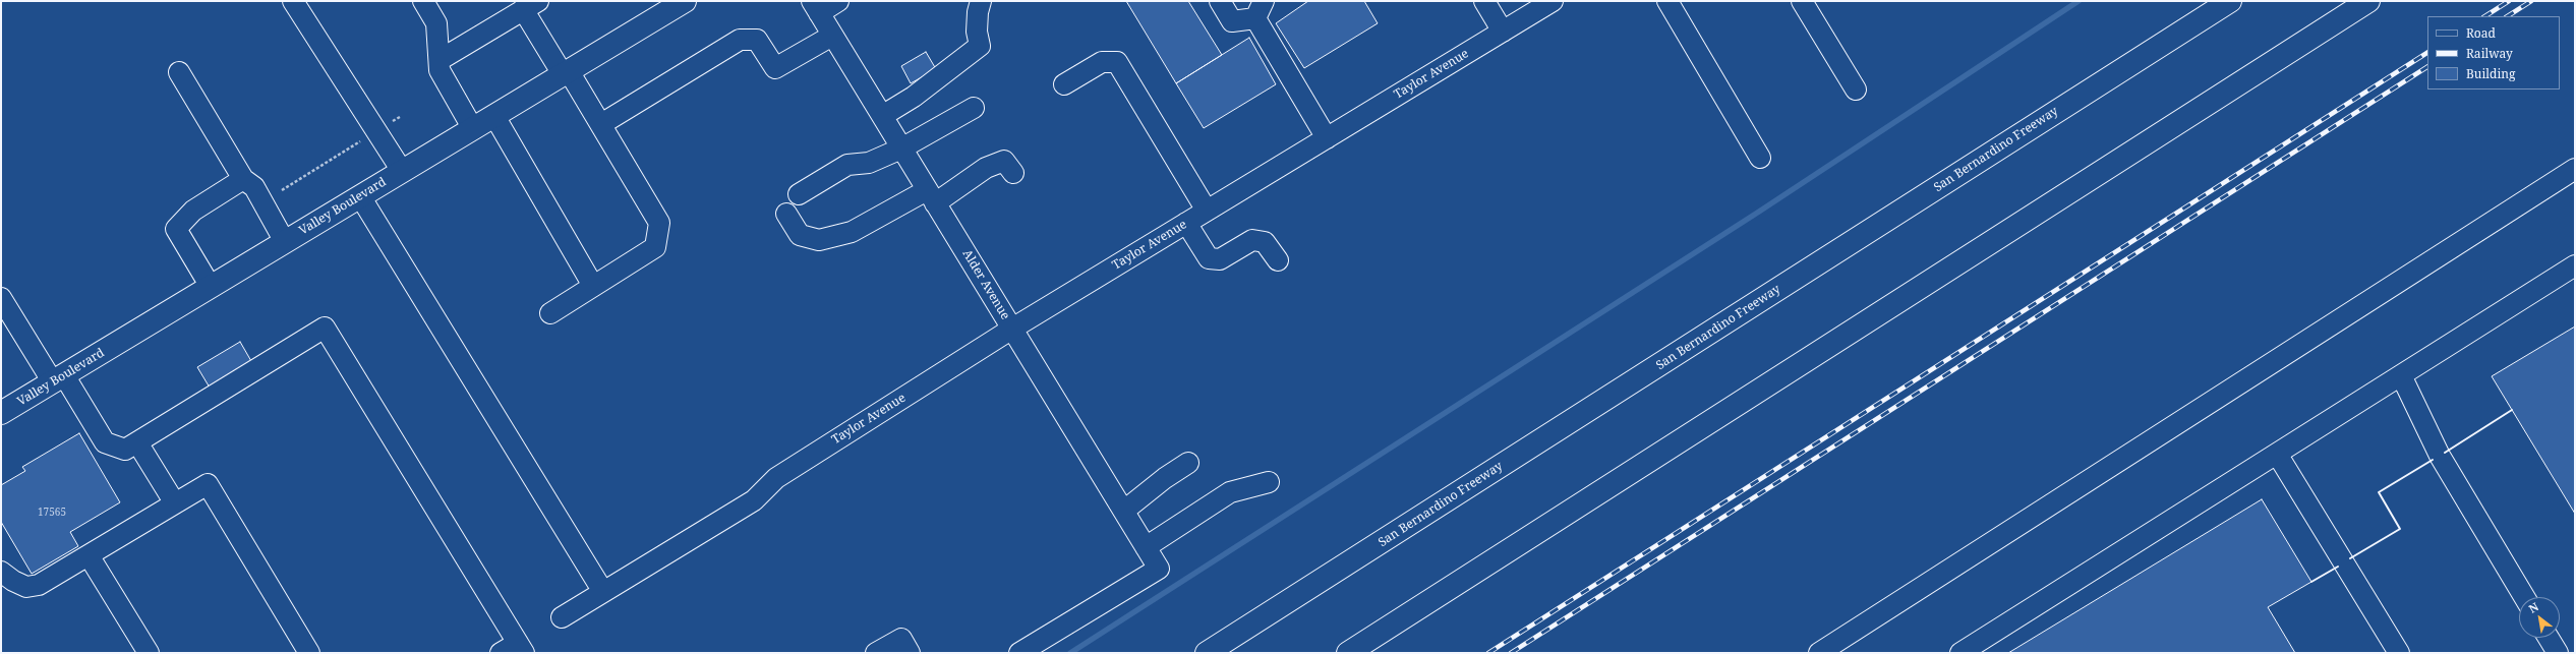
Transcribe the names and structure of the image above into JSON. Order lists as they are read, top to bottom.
{
  "streets": {
    "main road": ["San Bernardino Freeway", "Valley Boulevard"],
    "street": ["Taylor Avenue", "Alder Avenue"]
  },
  "crossings": [
    ["Taylor Avenue", "Alder Avenue"]
  ],
  "house_numbers": ["17565"],
  "legend": ["Road", "Railway", "Building"],
  "north": "top left"
}
